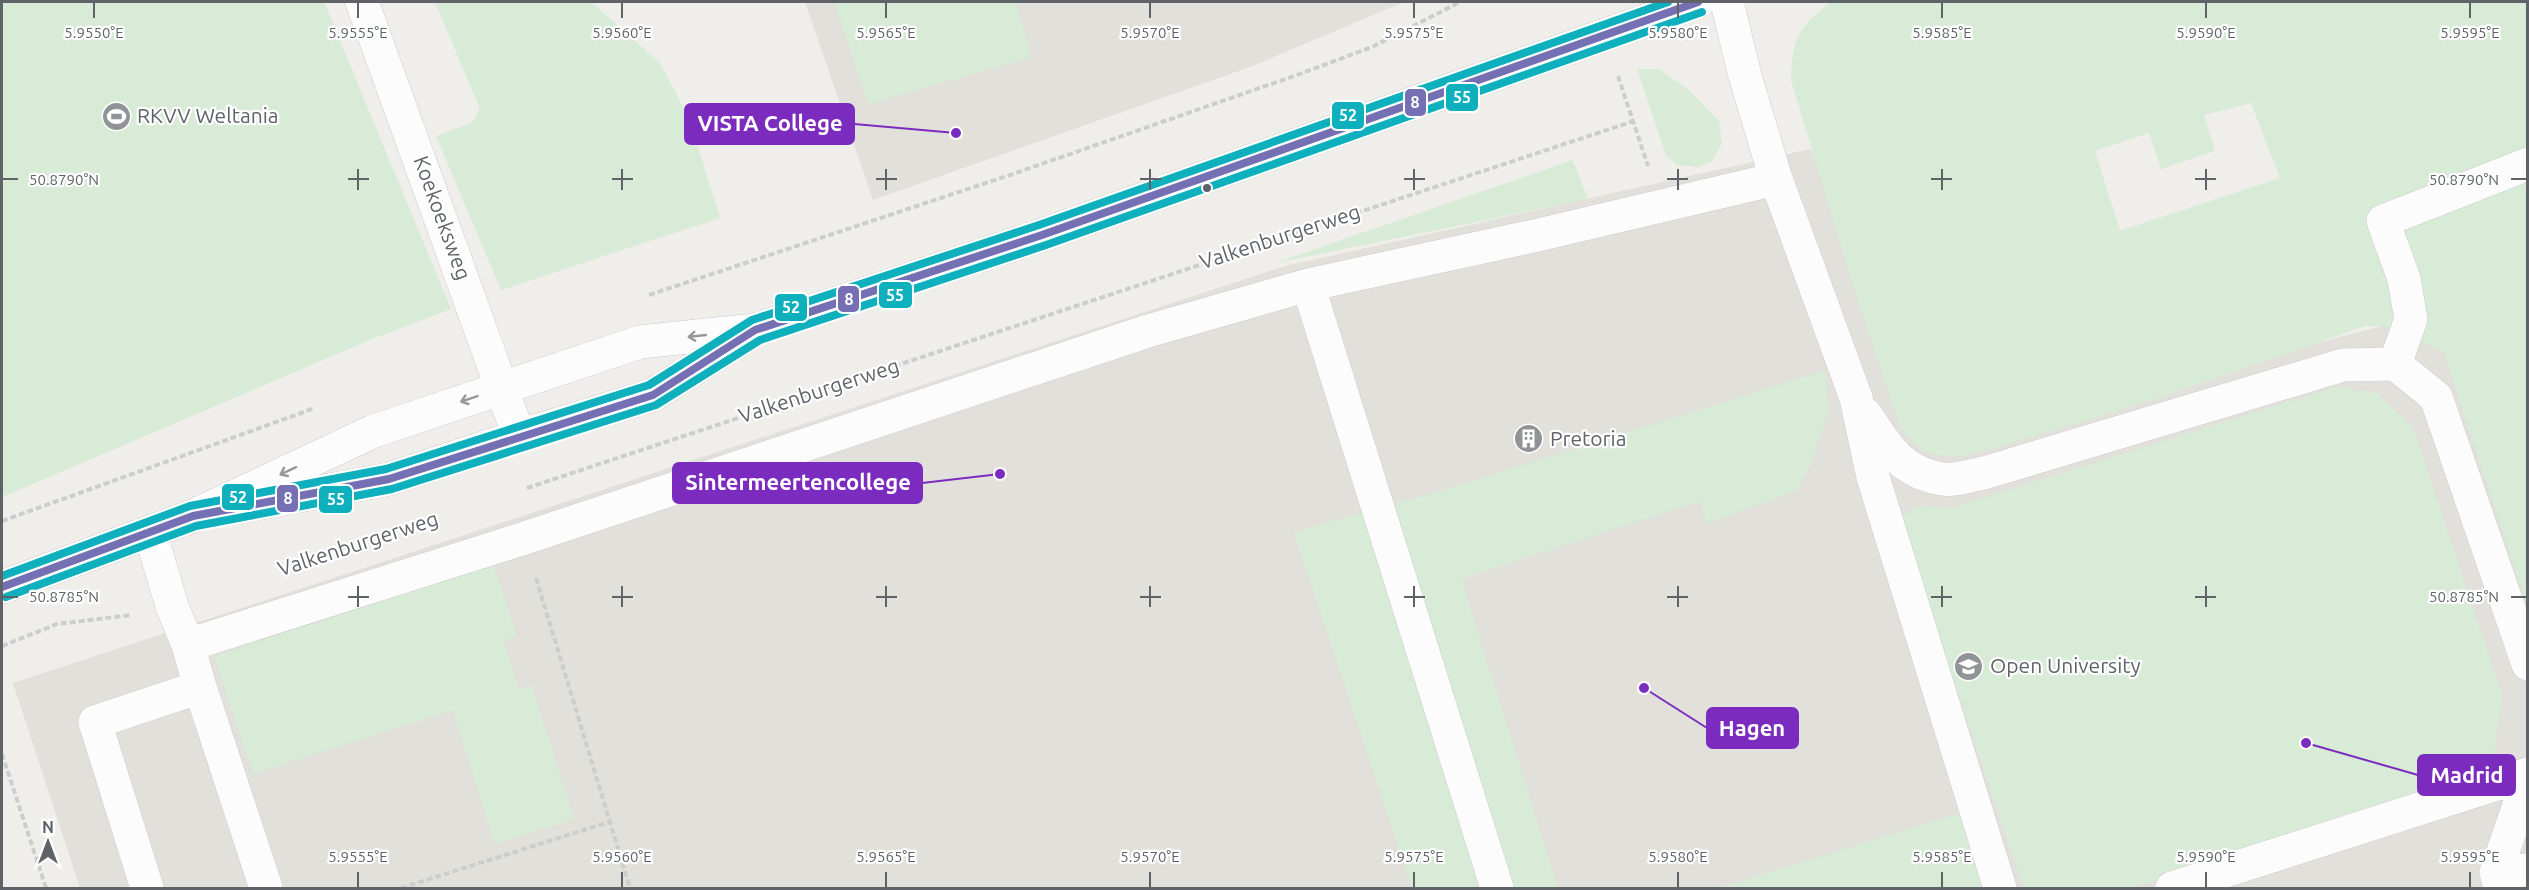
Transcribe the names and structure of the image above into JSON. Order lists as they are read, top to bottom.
{
  "streets": {
    "street": ["Koekoeksweg"],
    "path": ["Valkenburgerweg"]
  },
  "places": {
    "sports": ["RKVV Weltania"],
    "other": [
      "VISTA College",
      "Sintermeertencollege",
      "Hagen",
      "Madrid"
    ],
    "building": ["Pretoria"],
    "school or university": ["Open University"]
  },
  "lines": ["transit line 8", "transit line 52", "transit line 55"],
  "north": "top",
  "coordinates": [
    "5.9550°E",
    "5.9555°E",
    "5.9560°E",
    "5.9565°E",
    "5.9570°E",
    "5.9575°E",
    "5.9580°E",
    "5.9585°E",
    "5.9590°E",
    "5.9595°E",
    "50.8790°N",
    "50.8785°N"
  ]
}
